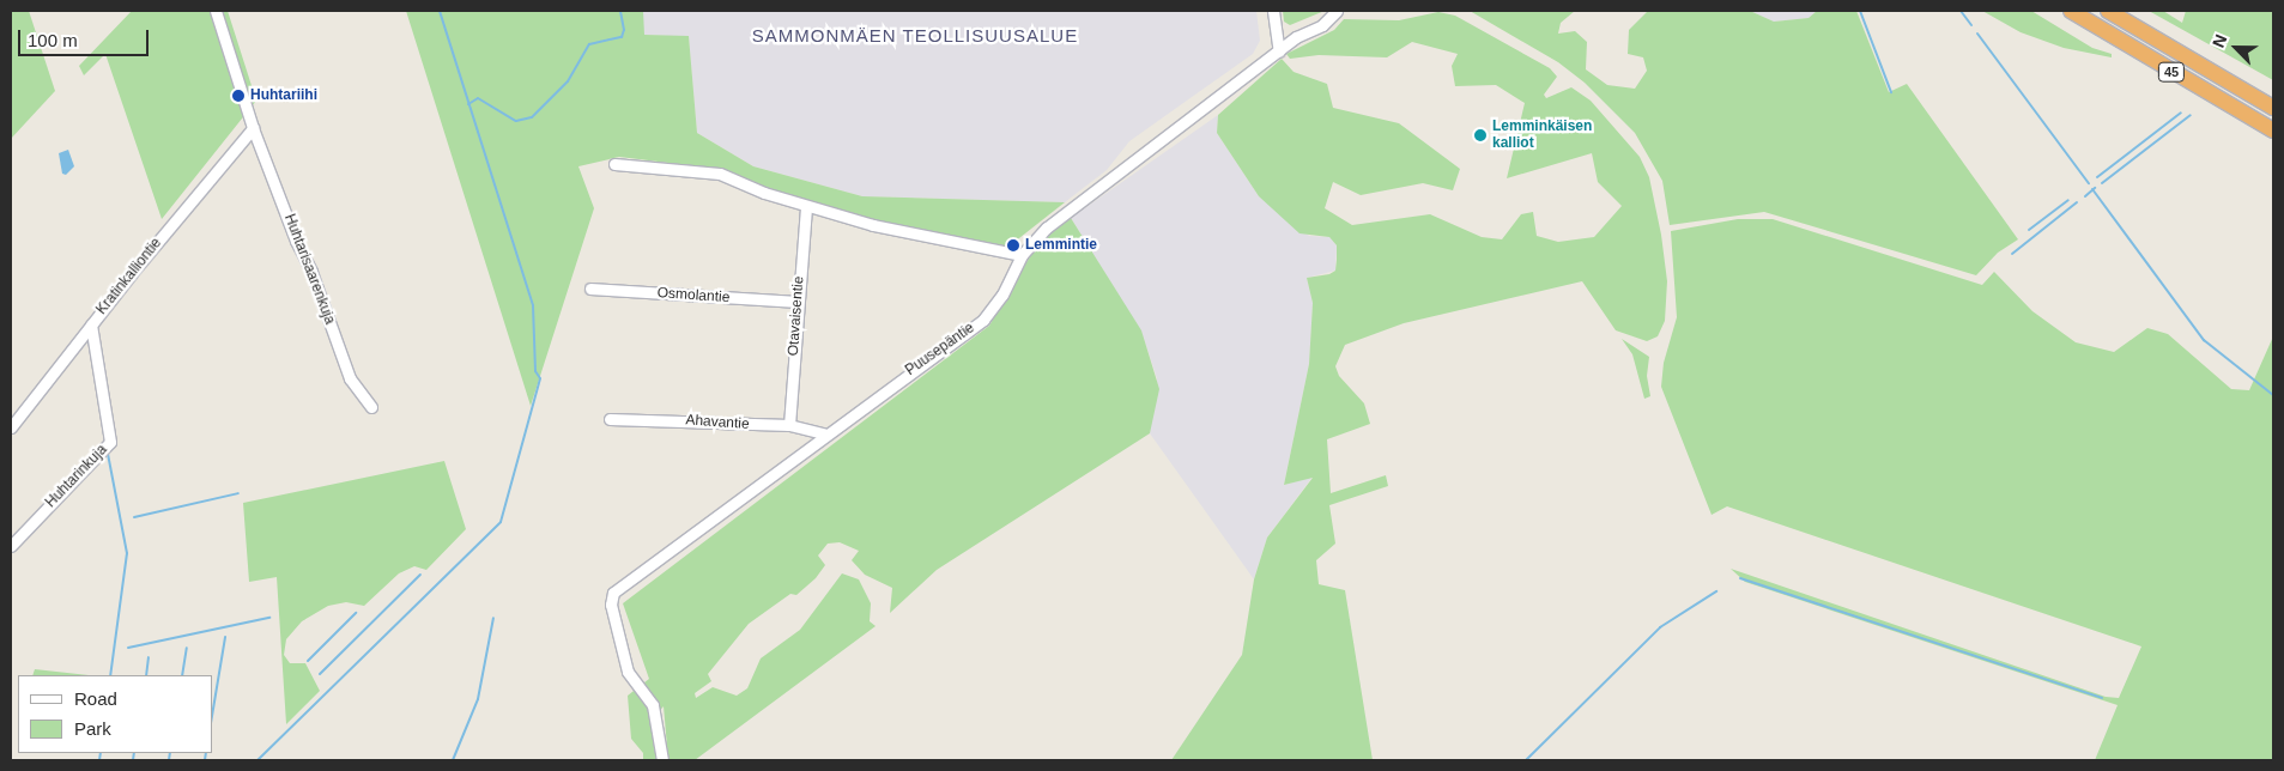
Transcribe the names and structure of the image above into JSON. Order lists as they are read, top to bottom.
{
  "streets": {
    "highway": ["45"],
    "street": [
      "Huhtarisaarenkuja",
      "Kratinkalliontie",
      "Osmolantie",
      "Otavaisentie",
      "Puusepäntie",
      "Ahavantie",
      "Huhtarinkuja"
    ]
  },
  "crossings": [
    ["Huhtarisaarenkuja", "Kratinkalliontie"],
    ["Kratinkalliontie", "Huhtarinkuja"],
    ["Osmolantie", "Otavaisentie"],
    ["Otavaisentie", "Ahavantie"],
    ["Puusepäntie", "Ahavantie"]
  ],
  "districts": ["SAMMONMÄEN TEOLLISUUSALUE"],
  "places": ["Huhtariihi", "Lemminkäisen kalliot", "Lemmintie"],
  "legend": ["Road", "Park"],
  "scale_bar": "100 m",
  "north": "top left"
}
